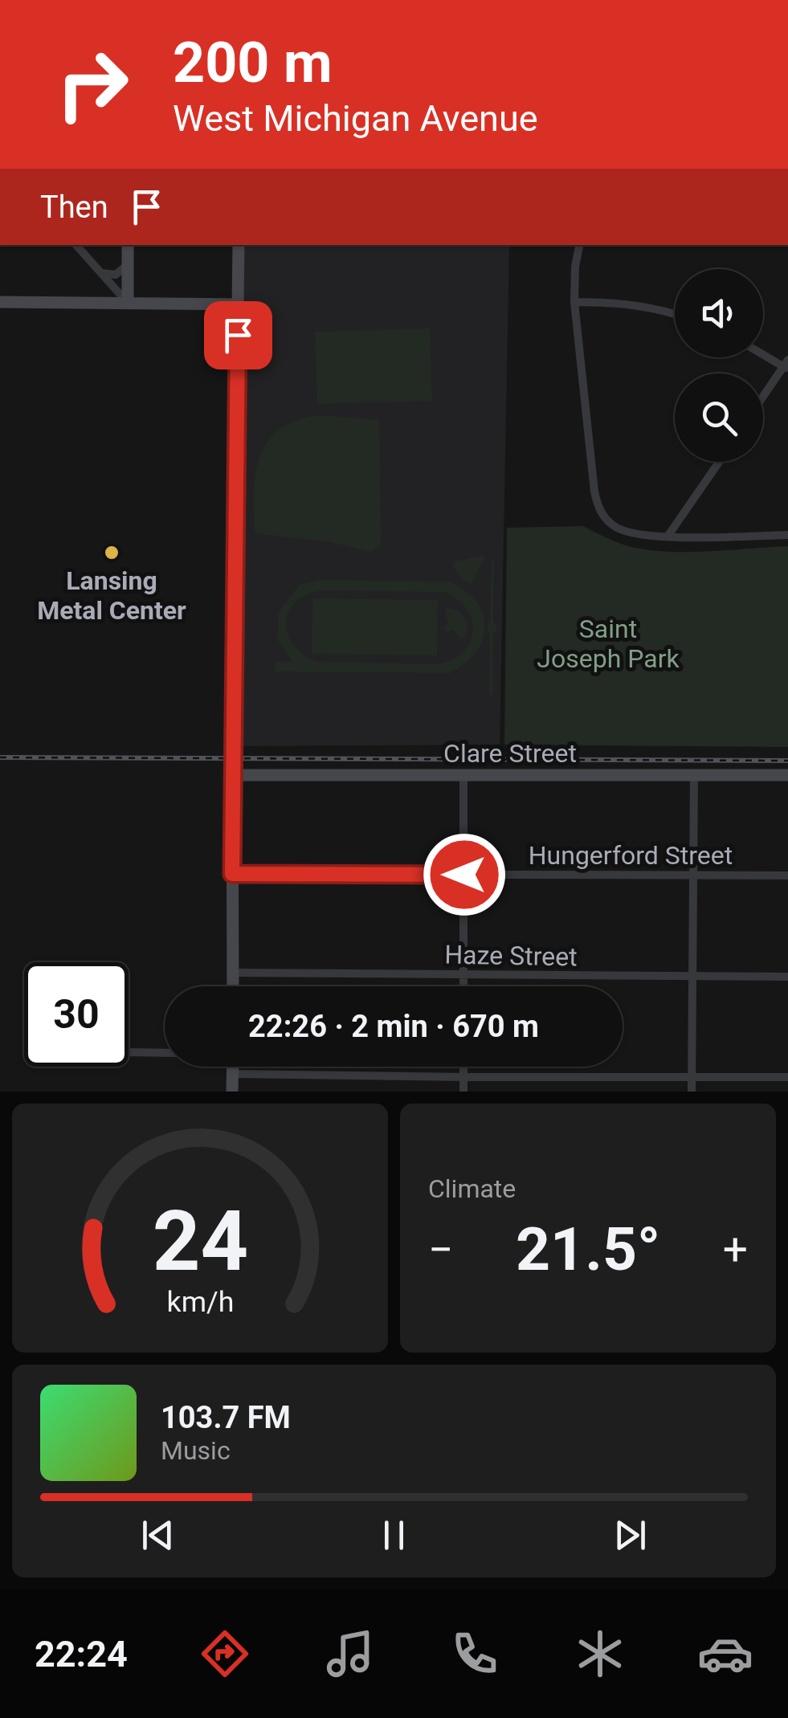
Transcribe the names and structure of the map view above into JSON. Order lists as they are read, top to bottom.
{
  "streets": {
    "street": ["Clare Street", "Hungerford Street", "Haze Street"]
  },
  "parks": ["Saint Joseph Park"],
  "places": ["Lansing Metal Center"],
  "page": {
    "turn": ["200 m", "West Michigan Avenue"],
    "then": "Then",
    "limit": "30",
    "trip": "22:26 · 2 min · 670 m",
    "tile": "Climate",
    "heat": ["−", "21.5°", "+"],
    "song": ["103.7 FM", "Music"],
    "tabs": "22:24",
    "gauge": ["24", "km/h"]
  }
}
